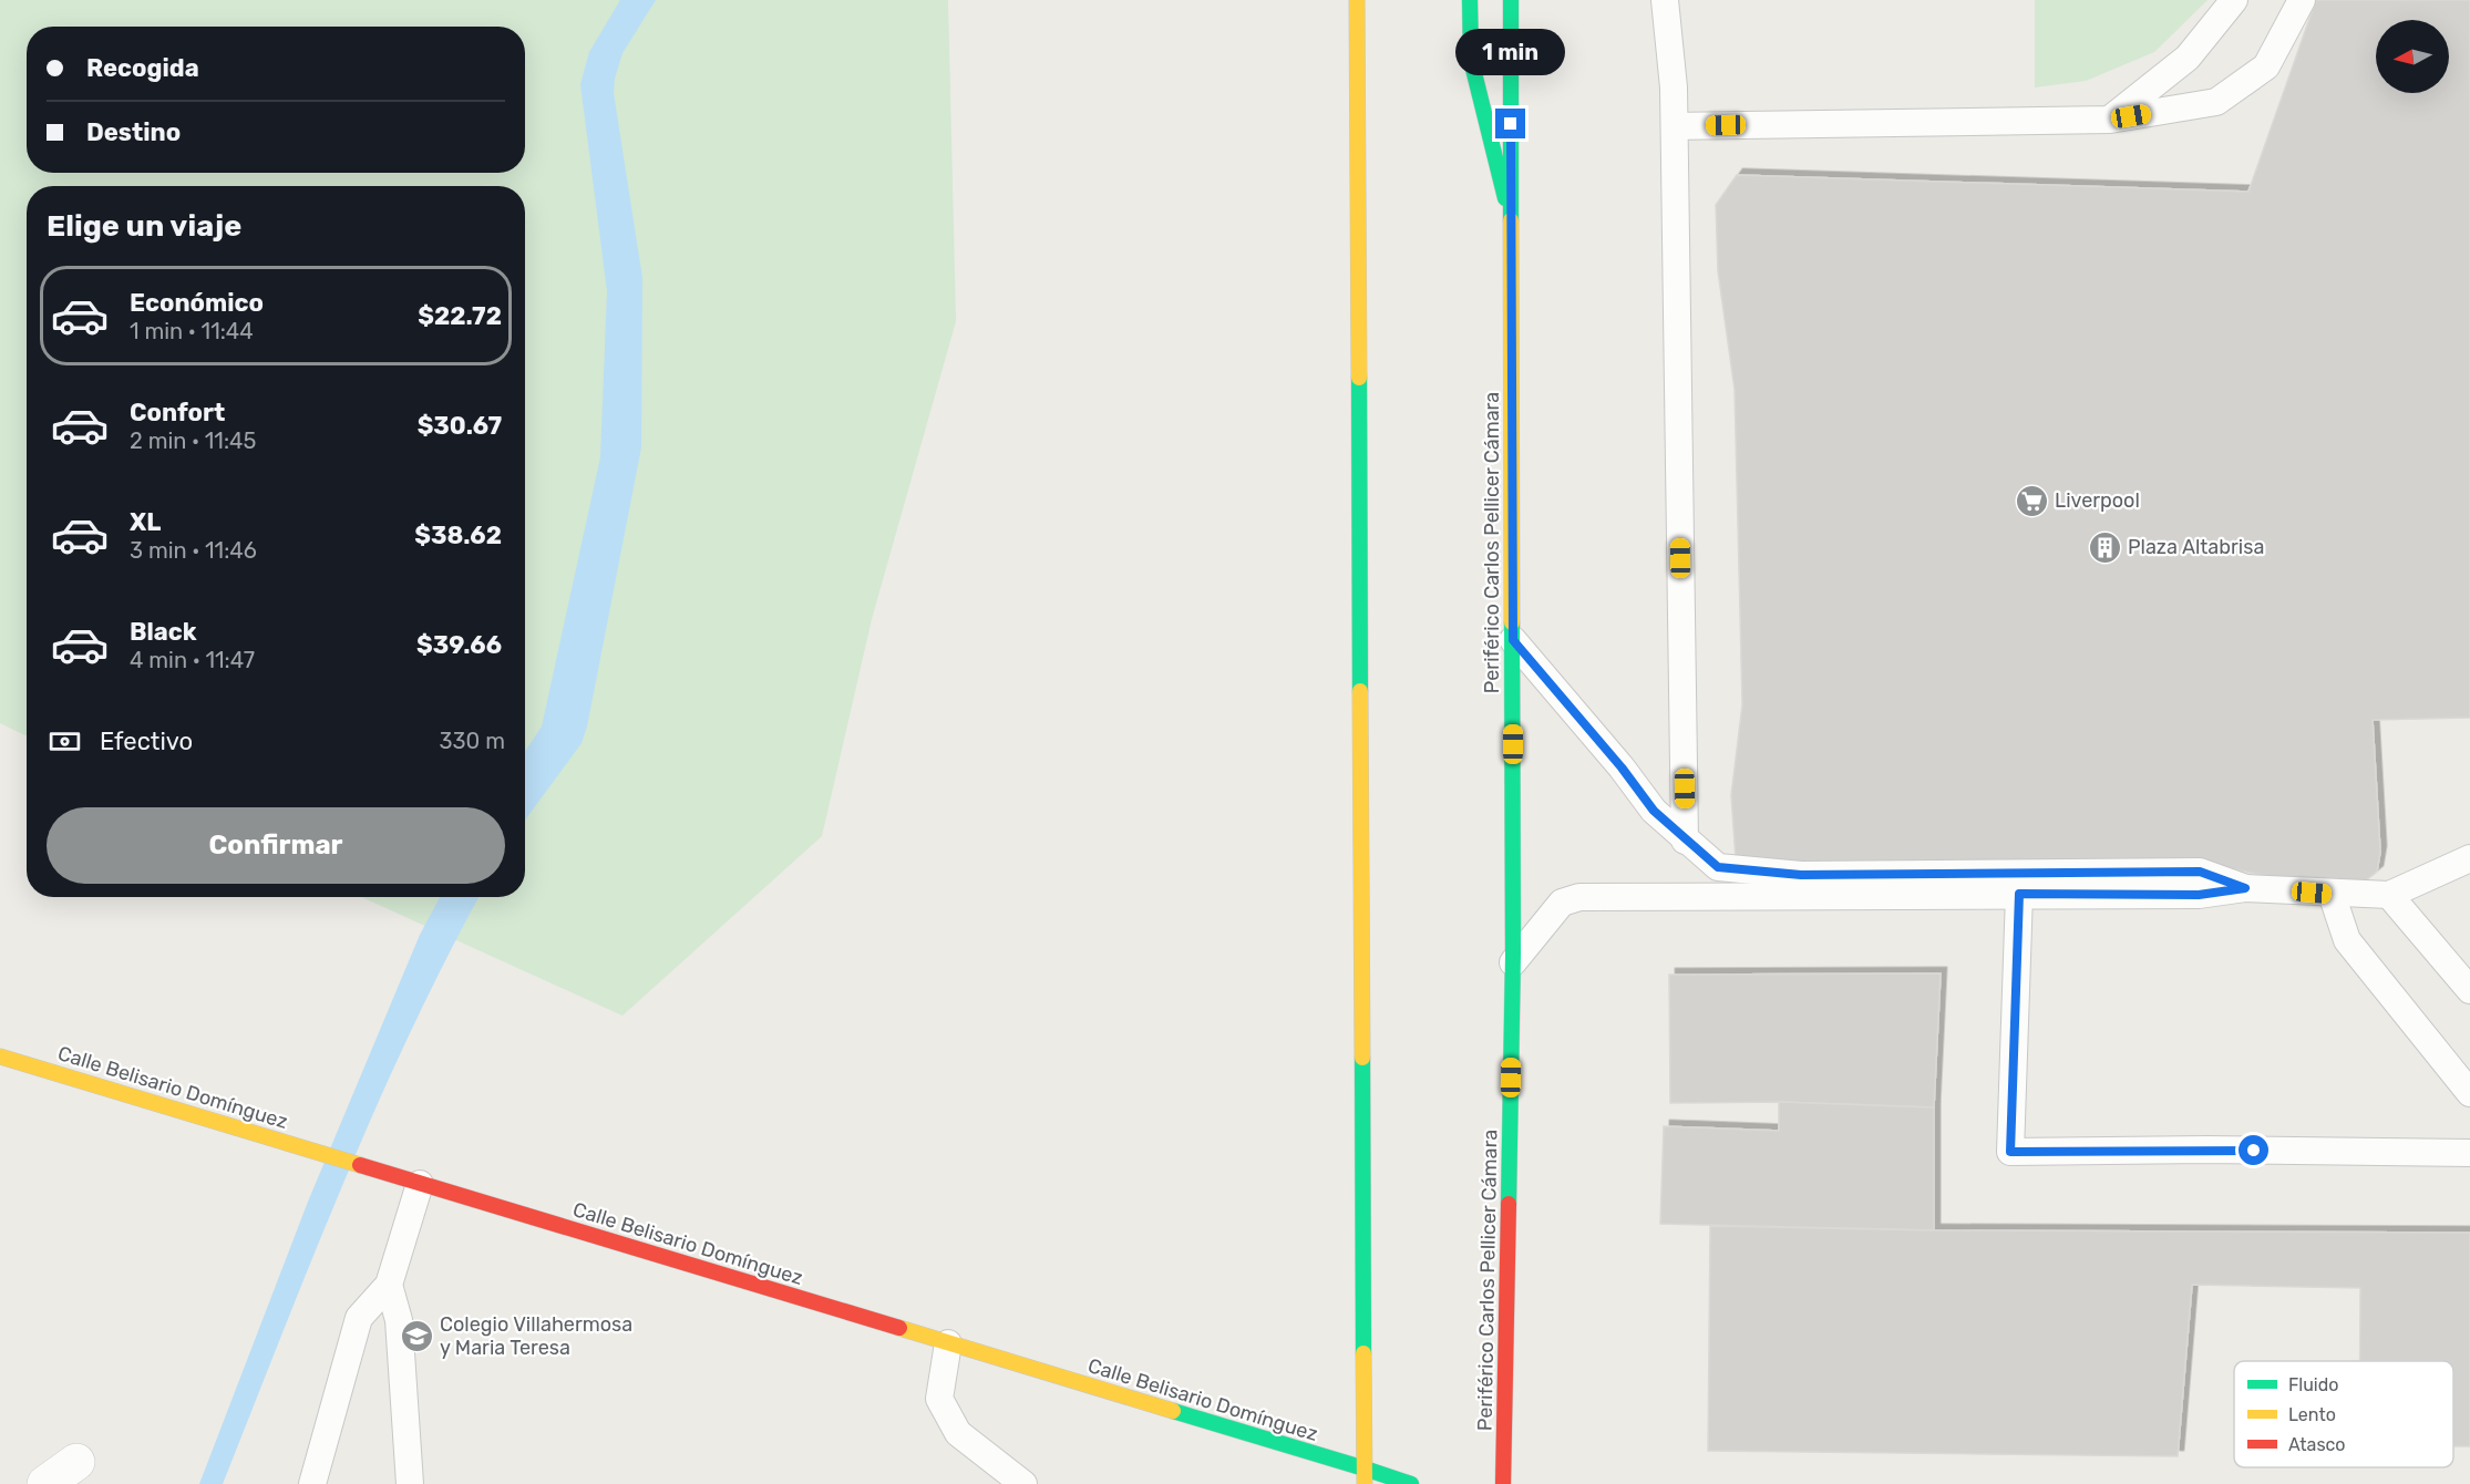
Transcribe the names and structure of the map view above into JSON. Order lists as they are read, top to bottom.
{
  "streets": {
    "main road": ["Periférico Carlos Pellicer Cámara", "Calle Belisario Domínguez"]
  },
  "places": {
    "supermarket": ["Liverpool"],
    "building": ["Plaza Altabrisa"],
    "school or university": ["Colegio Villahermosa y Maria Teresa"]
  },
  "legend": ["Fluido", "Lento", "Atasco"],
  "north": "left",
  "page": {
    "banner": ["Recogida", "Destino"],
    "bubble": "1 min",
    "heading": "Elige un viaje",
    "list": [
      {
        "name": "Económico",
        "note": "1 min · 11:44",
        "value": "$22.72"
      },
      {
        "name": "Confort",
        "note": "2 min · 11:45",
        "value": "$30.67"
      },
      {
        "name": "XL",
        "note": "3 min · 11:46",
        "value": "$38.62"
      },
      {
        "name": "Black",
        "note": "4 min · 11:47",
        "value": "$39.66"
      }
    ],
    "pay": ["Efectivo", "330 m"],
    "buttons": "Confirmar"
  }
}
